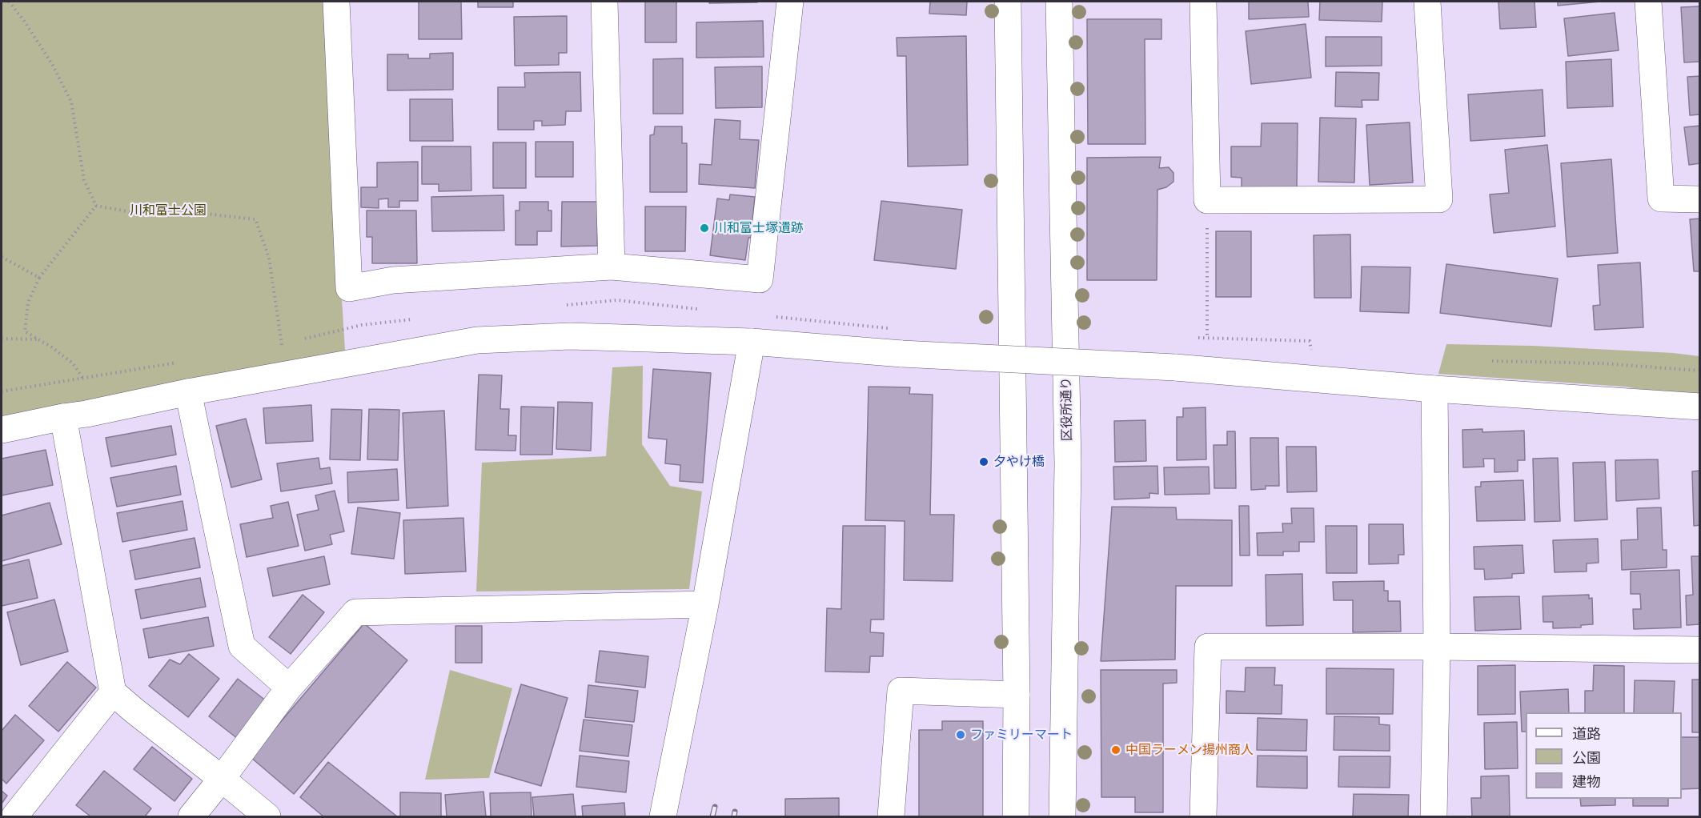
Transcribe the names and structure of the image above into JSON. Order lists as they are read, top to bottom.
{
  "streets": {
    "street": ["区役所通り"]
  },
  "parks": ["川和富士公園"],
  "places": [
    "川和富士塚遺跡",
    "夕やけ橋",
    "ファミリーマート",
    "中国ラーメン揚州商人"
  ],
  "legend": ["道路", "公園", "建物"]
}
